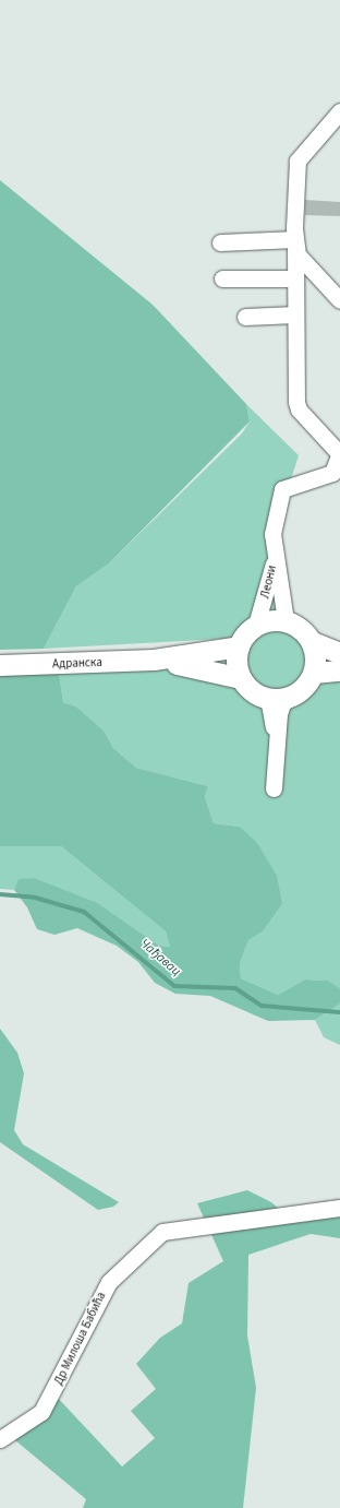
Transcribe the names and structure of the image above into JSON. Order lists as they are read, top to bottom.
{
  "streets": {
    "main road": ["Адранска"],
    "street": ["Леони", "Др Милоша Бабића"]
  },
  "crossings": [
    ["Леони", "Адранска"]
  ],
  "water": ["Чађавац"]
}
